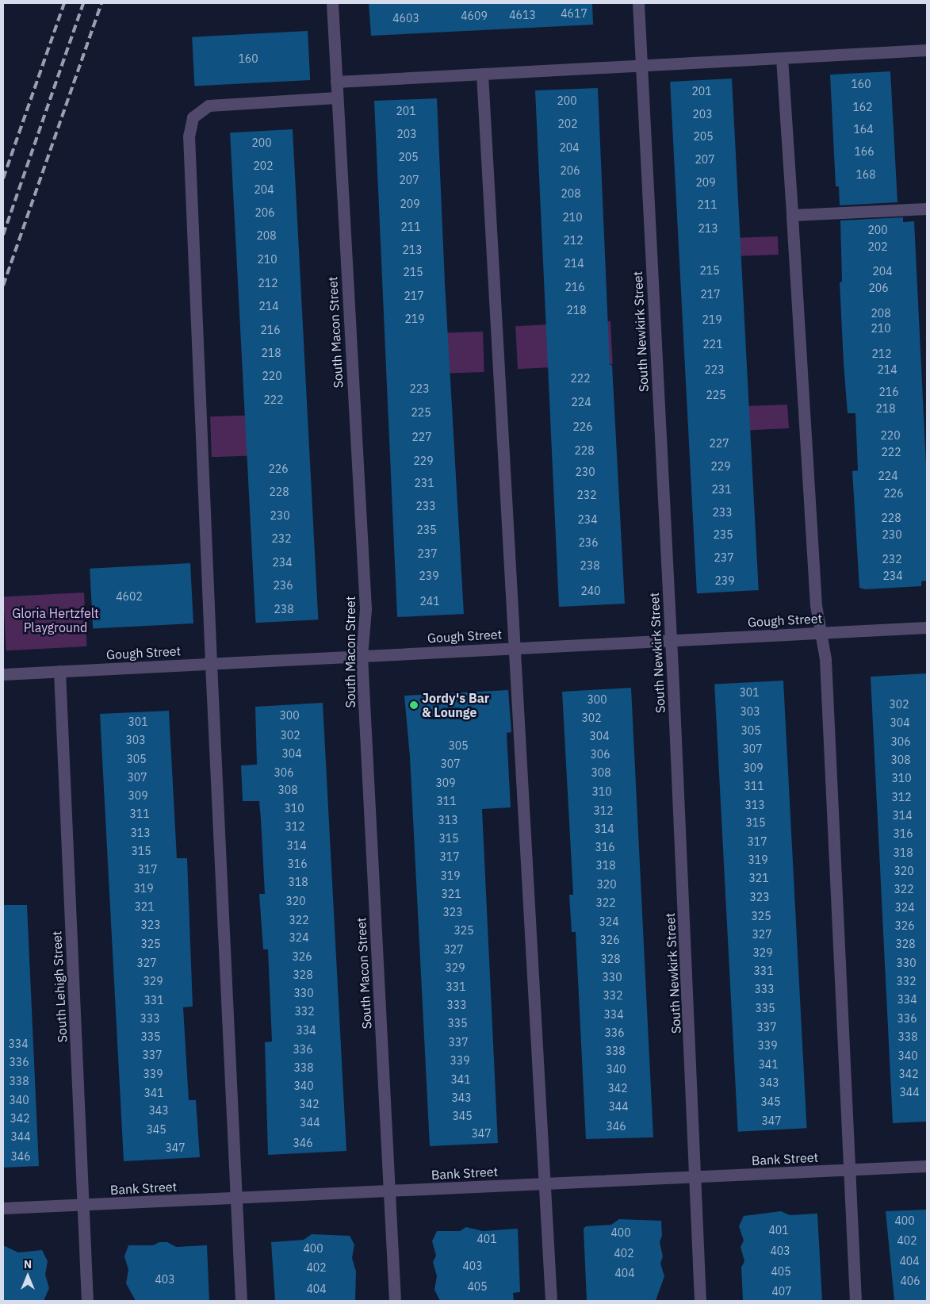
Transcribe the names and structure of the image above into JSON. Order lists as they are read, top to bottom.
{
  "streets": {
    "street": [
      "South Newkirk Street",
      "South Macon Street",
      "Gough Street",
      "South Lehigh Street",
      "Bank Street"
    ]
  },
  "crossings": [
    ["South Newkirk Street", "Gough Street"],
    ["South Newkirk Street", "Bank Street"],
    ["South Macon Street", "Gough Street"],
    ["South Macon Street", "Bank Street"],
    ["Gough Street", "South Lehigh Street"],
    ["South Lehigh Street", "Bank Street"]
  ],
  "parks": ["Gloria Hertzfelt Playground"],
  "places": ["Jordy's Bar & Lounge"],
  "house_numbers": [
    "4617",
    "4613",
    "4609",
    "4603",
    "160",
    "160",
    "201",
    "200",
    "162",
    "201",
    "203",
    "202",
    "164",
    "203",
    "205",
    "200",
    "204",
    "166",
    "205",
    "207",
    "202",
    "206",
    "168",
    "207",
    "209",
    "204",
    "208",
    "209",
    "211",
    "206",
    "210",
    "211",
    "213",
    "200",
    "208",
    "212",
    "202",
    "213",
    "210",
    "214",
    "215",
    "204",
    "215",
    "212",
    "216",
    "206",
    "217",
    "217",
    "214",
    "218",
    "208",
    "219",
    "219",
    "210",
    "216",
    "221",
    "218",
    "212",
    "223",
    "214",
    "220",
    "222",
    "223",
    "216",
    "225",
    "222",
    "224",
    "218",
    "225",
    "226",
    "220",
    "227",
    "227",
    "228",
    "222",
    "229",
    "229",
    "226",
    "230",
    "224",
    "231",
    "231",
    "228",
    "226",
    "232",
    "233",
    "233",
    "230",
    "228",
    "234",
    "235",
    "235",
    "230",
    "232",
    "236",
    "237",
    "237",
    "232",
    "234",
    "238",
    "239",
    "234",
    "239",
    "236",
    "240",
    "4602",
    "241",
    "238",
    "301",
    "300",
    "302",
    "303",
    "300",
    "302",
    "301",
    "304",
    "305",
    "302",
    "304",
    "303",
    "306",
    "305",
    "307",
    "304",
    "306",
    "305",
    "308",
    "307",
    "309",
    "306",
    "308",
    "307",
    "310",
    "309",
    "311",
    "308",
    "310",
    "309",
    "312",
    "311",
    "313",
    "310",
    "312",
    "311",
    "314",
    "313",
    "315",
    "312",
    "314",
    "313",
    "316",
    "315",
    "317",
    "314",
    "316",
    "315",
    "318",
    "317",
    "319",
    "316",
    "318",
    "317",
    "320",
    "319",
    "321",
    "318",
    "320",
    "319",
    "322",
    "321",
    "323",
    "320",
    "322",
    "321",
    "324",
    "323",
    "325",
    "322",
    "324",
    "323",
    "326",
    "325",
    "327",
    "324",
    "326",
    "325",
    "328",
    "327",
    "329",
    "326",
    "328",
    "327",
    "330",
    "329",
    "331",
    "328",
    "330",
    "329",
    "332",
    "331",
    "333",
    "330",
    "332",
    "334",
    "331",
    "333",
    "335",
    "332",
    "334",
    "333",
    "336",
    "335",
    "337",
    "334",
    "336",
    "335",
    "338",
    "337",
    "334",
    "339",
    "336",
    "338",
    "337",
    "340",
    "339",
    "336",
    "341",
    "338",
    "340",
    "339",
    "342",
    "341",
    "338",
    "343",
    "340",
    "342",
    "344",
    "341",
    "343",
    "340",
    "345",
    "342",
    "344",
    "343",
    "345",
    "342",
    "347",
    "344",
    "346",
    "345",
    "347",
    "344",
    "346",
    "347",
    "346",
    "400",
    "401",
    "400",
    "401",
    "402",
    "400",
    "403",
    "402",
    "404",
    "403",
    "402",
    "405",
    "404",
    "403",
    "406",
    "405",
    "404",
    "407"
  ],
  "north": "top"
}
